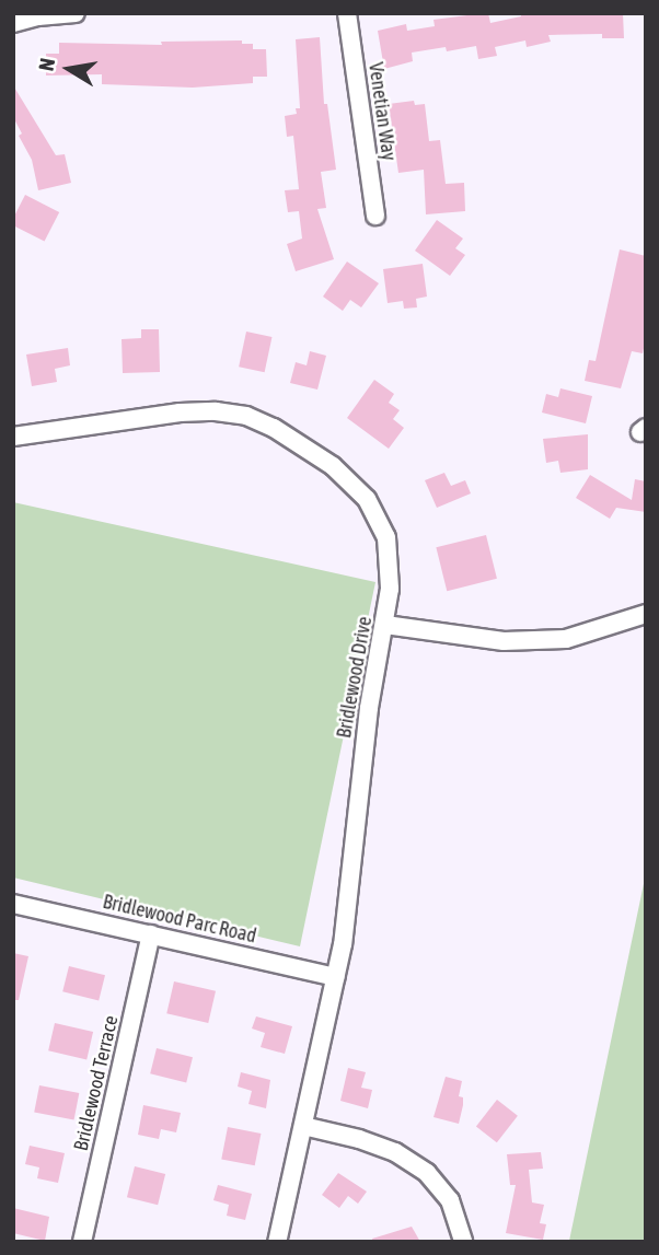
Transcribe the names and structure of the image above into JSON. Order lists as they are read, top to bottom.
{
  "streets": {
    "street": [
      "Venetian Way",
      "Bridlewood Drive",
      "Bridlewood Parc Road",
      "Bridlewood Terrace"
    ]
  },
  "crossings": [
    ["Bridlewood Drive", "Bridlewood Parc Road"],
    ["Bridlewood Parc Road", "Bridlewood Terrace"]
  ],
  "north": "left"
}
